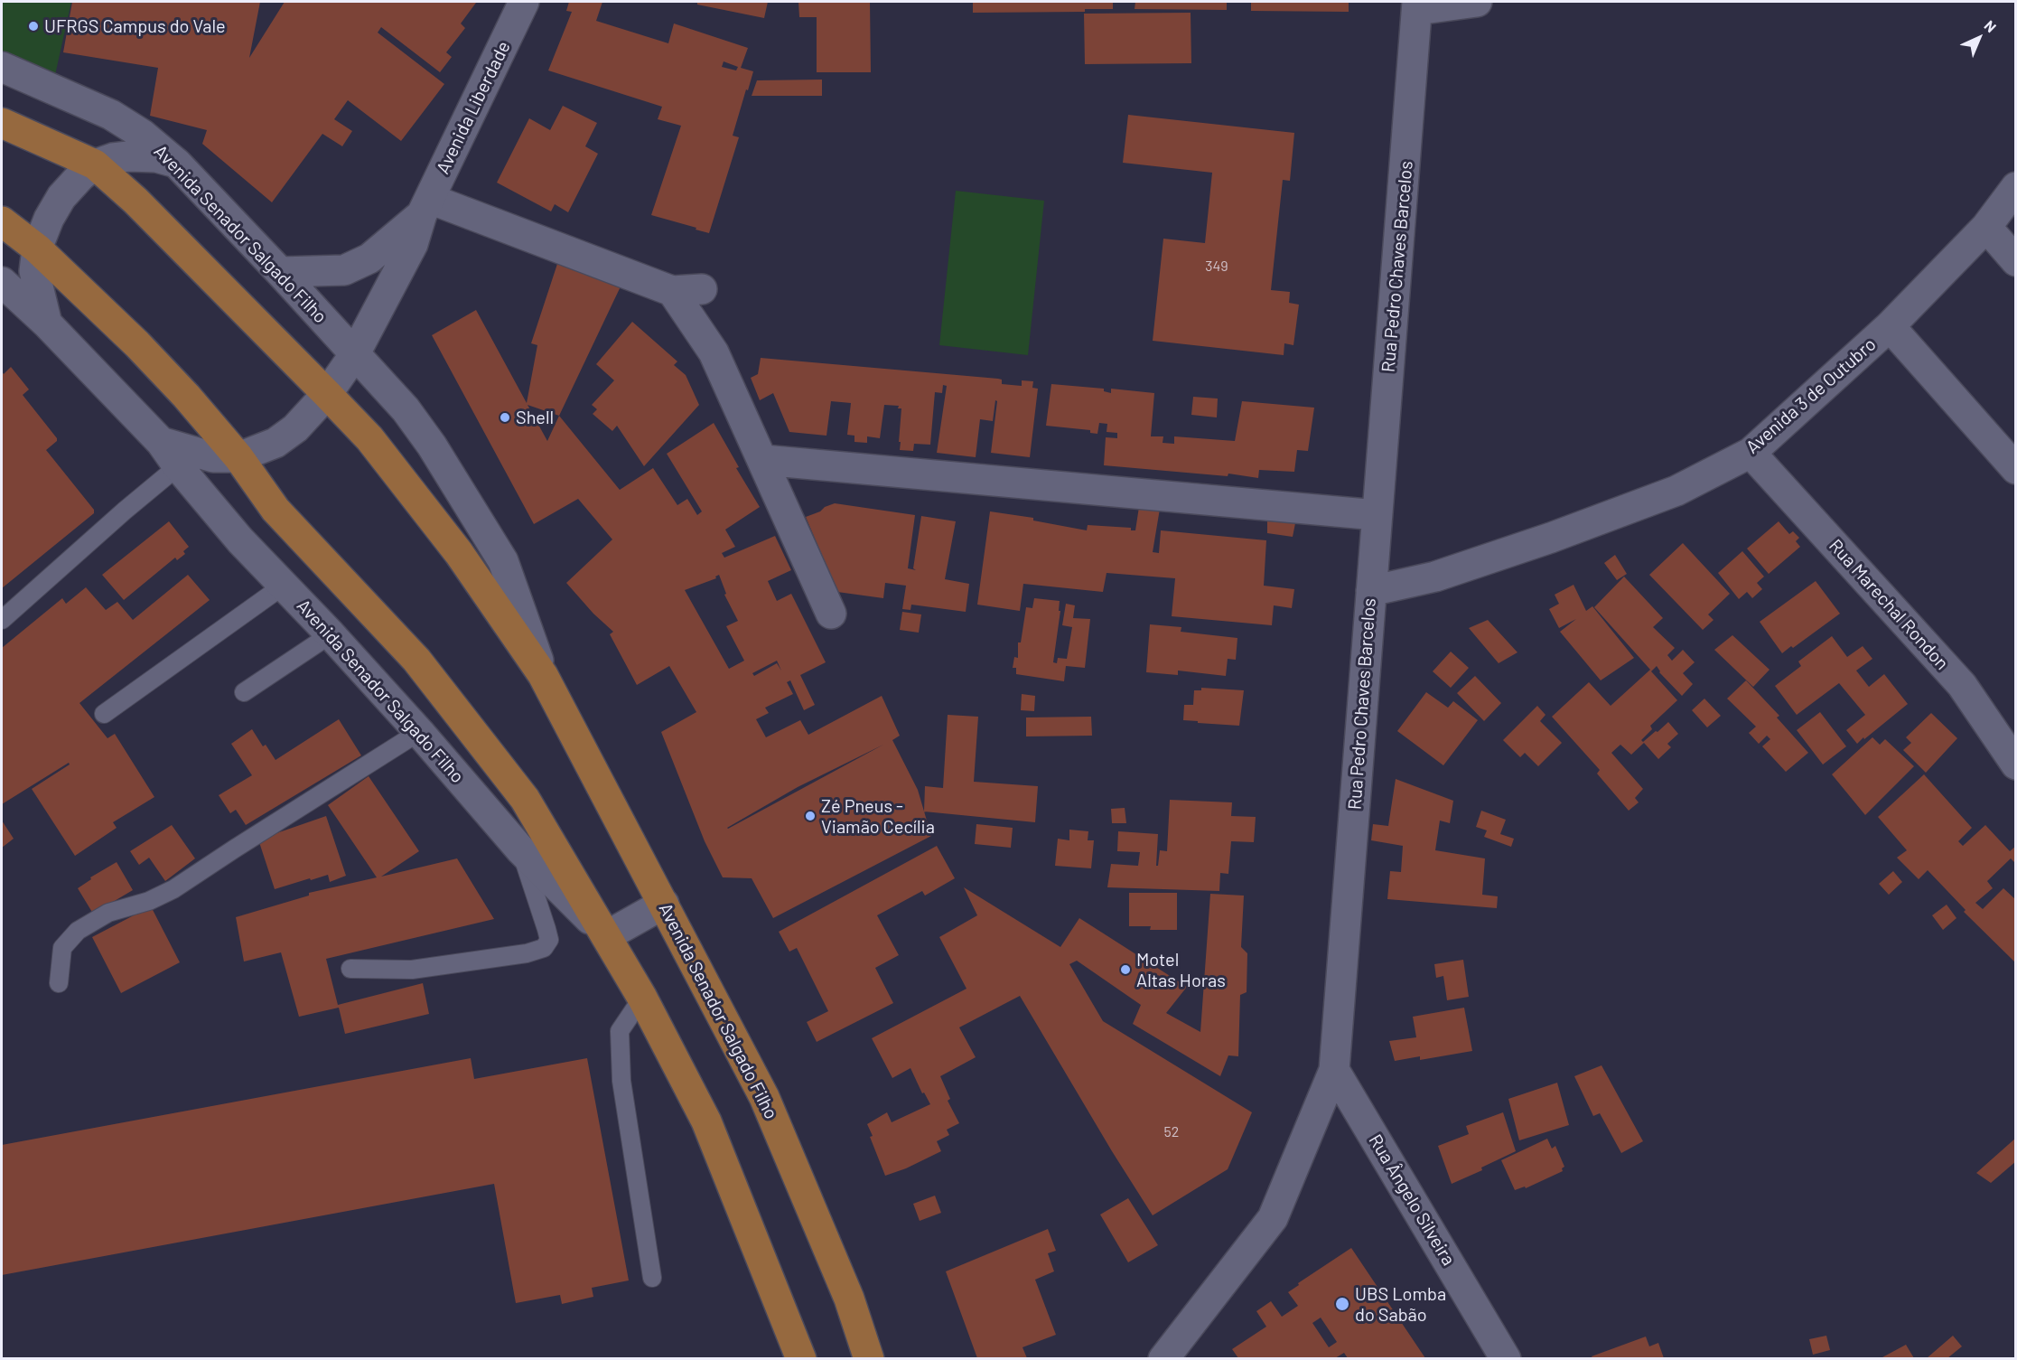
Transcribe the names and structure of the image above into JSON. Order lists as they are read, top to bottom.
{
  "streets": {
    "main road": ["Avenida Senador Salgado Filho"],
    "street": [
      "Avenida Liberdade",
      "Rua Pedro Chaves Barcelos",
      "Avenida 3 de Outubro",
      "Rua Marechal Rondon",
      "Rua Ângelo Silveira"
    ]
  },
  "crossings": [
    ["Avenida Liberdade", "Avenida Senador Salgado Filho"],
    ["Rua Pedro Chaves Barcelos", "Avenida 3 de Outubro"],
    ["Rua Pedro Chaves Barcelos", "Rua Ângelo Silveira"],
    ["Avenida 3 de Outubro", "Rua Marechal Rondon"]
  ],
  "places": [
    "UFRGS Campus do Vale",
    "Shell",
    "Zé Pneus - Viamão Cecília",
    "Motel Altas Horas",
    "UBS Lomba do Sabão"
  ],
  "house_numbers": ["349", "52"],
  "north": "top right"
}
